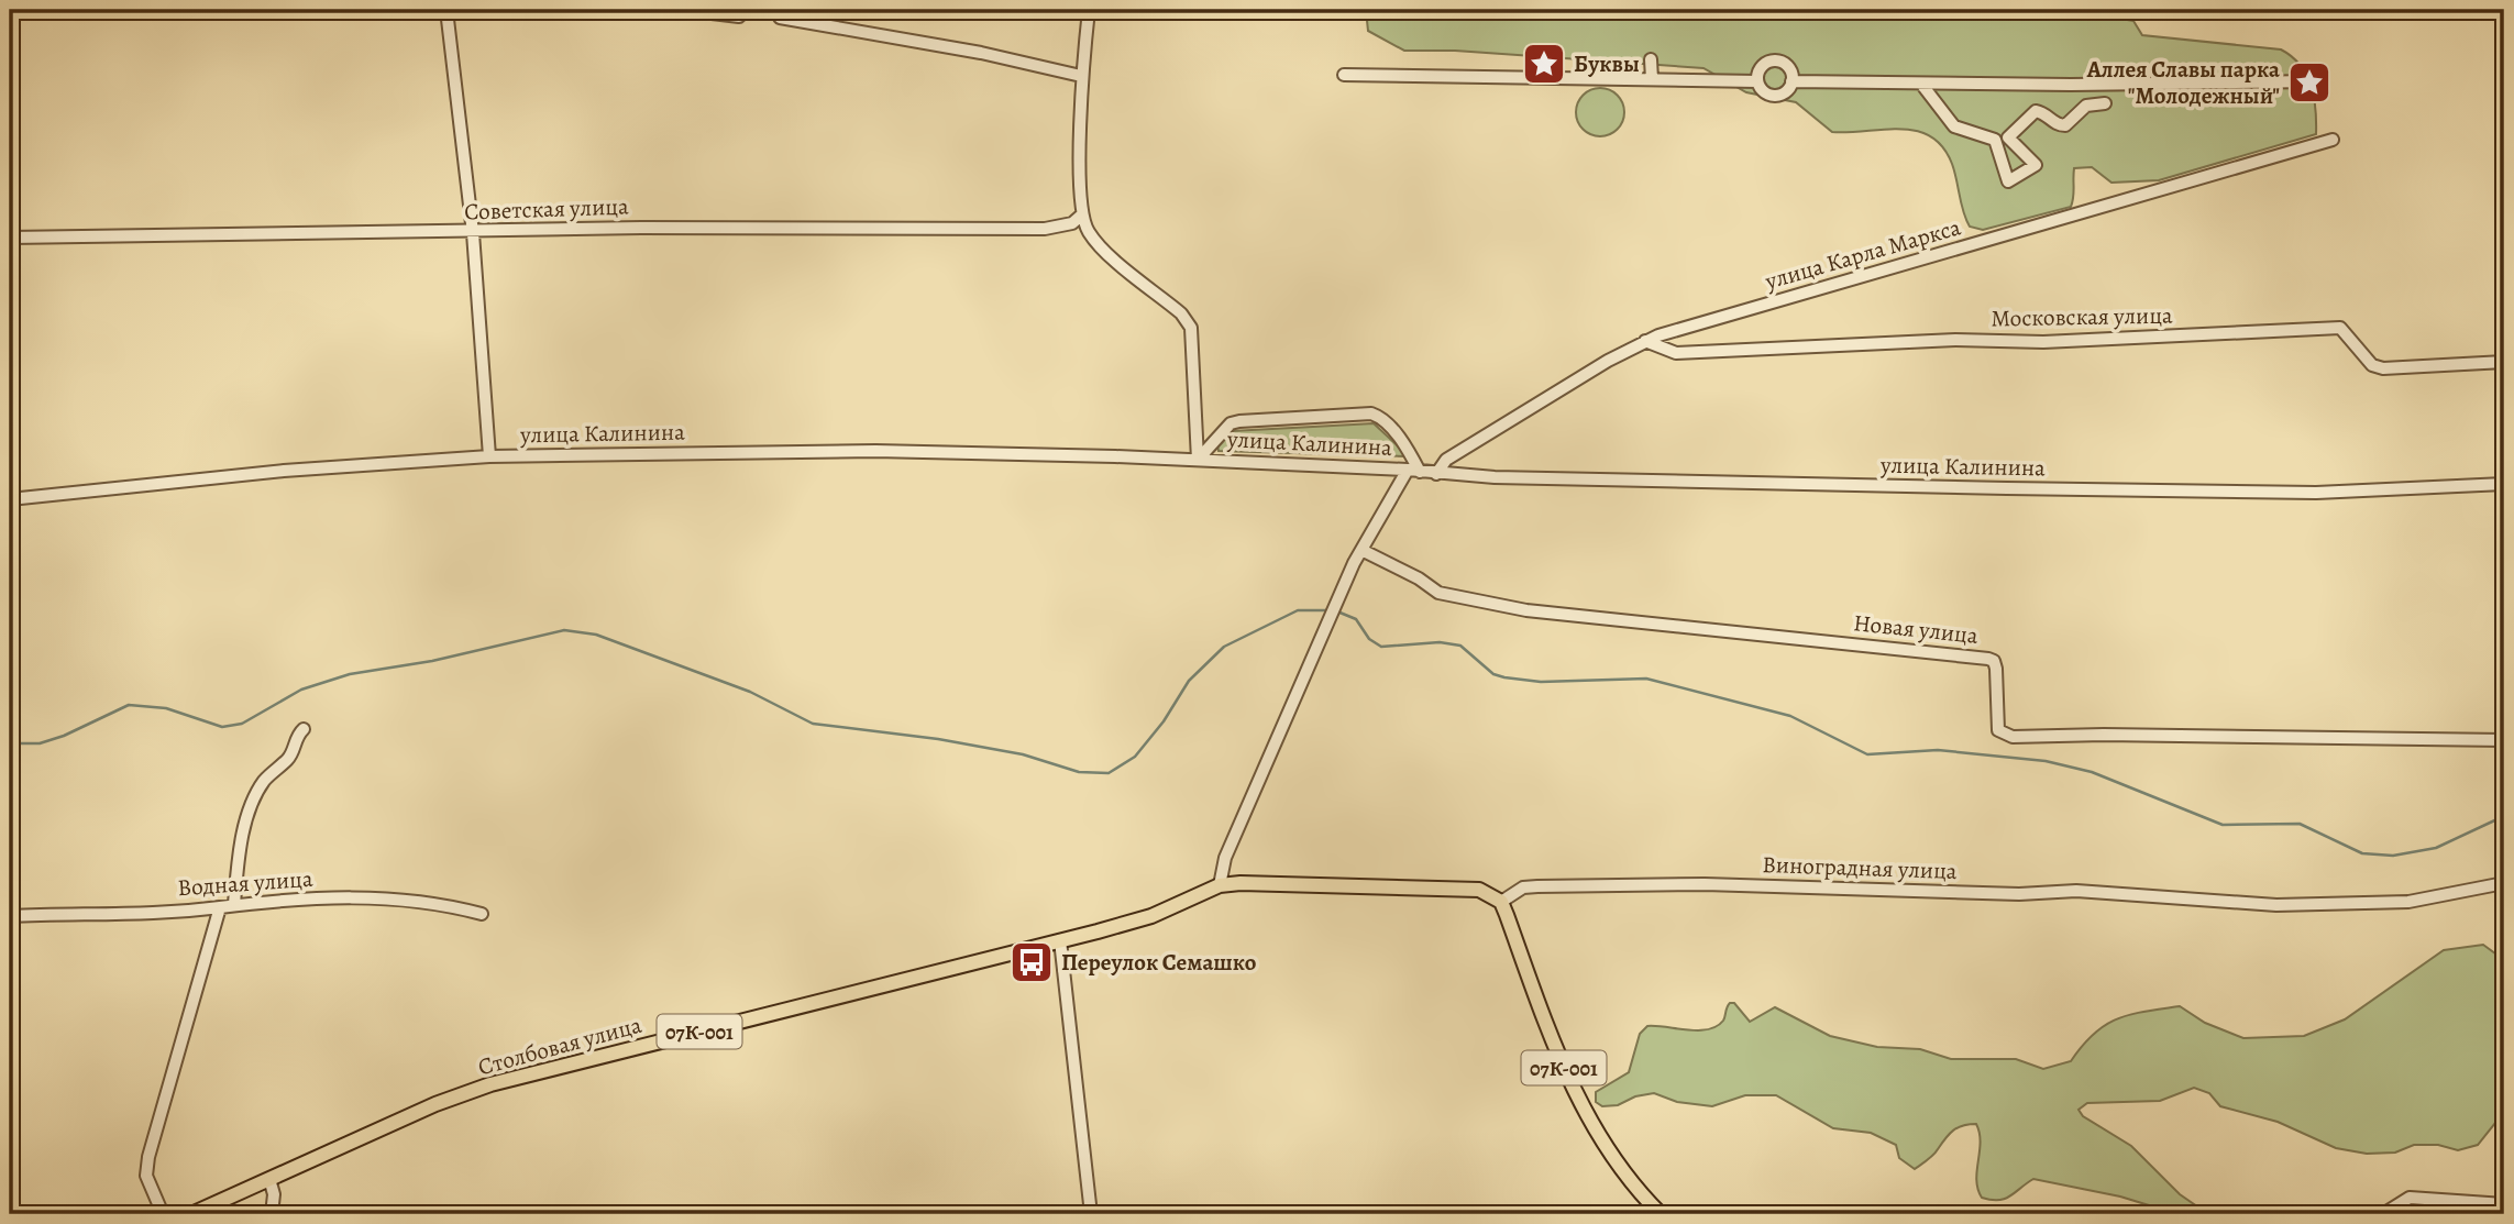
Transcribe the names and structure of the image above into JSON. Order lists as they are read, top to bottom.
{
  "streets": {
    "main road": ["07К-001", "Столбовая улица"],
    "street": [
      "Советская улица",
      "улица Карла Маркса",
      "Московская улица",
      "улица Калинина",
      "Новая улица",
      "Виноградная улица",
      "Водная улица"
    ]
  },
  "crossings": [
    ["улица Карла Маркса", "Московская улица"],
    ["улица Карла Маркса", "улица Калинина"],
    ["Виноградная улица", "07К-001"],
    ["07К-001", "Столбовая улица"]
  ],
  "places": {
    "place": ["Буквы", "Аллея Славы парка \"Молодежный\""],
    "bus stop": ["Переулок Семашко"]
  }
}
